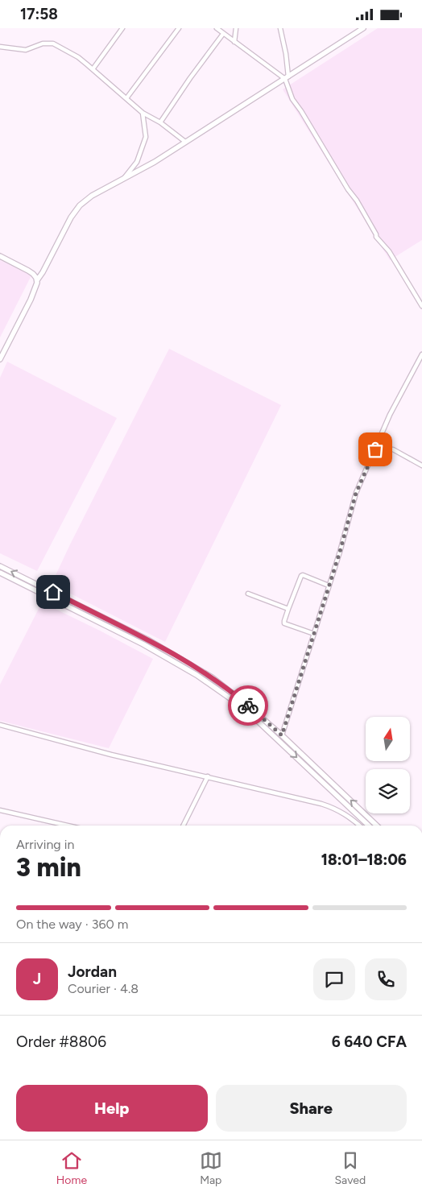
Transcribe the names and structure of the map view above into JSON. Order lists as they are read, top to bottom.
{
  "north": "top",
  "page": {
    "status": "17:58",
    "heading": ["3 min", "Arriving in", "18:01–18:06"],
    "panel": [
      "Jordan",
      "Courier · 4.8",
      "Order #8806",
      "6 640 CFA"
    ],
    "bar": "On the way · 360 m",
    "round": "J",
    "buttons": ["Help", "Share"],
    "tabs": ["Home", "Map", "Saved"]
  }
}
